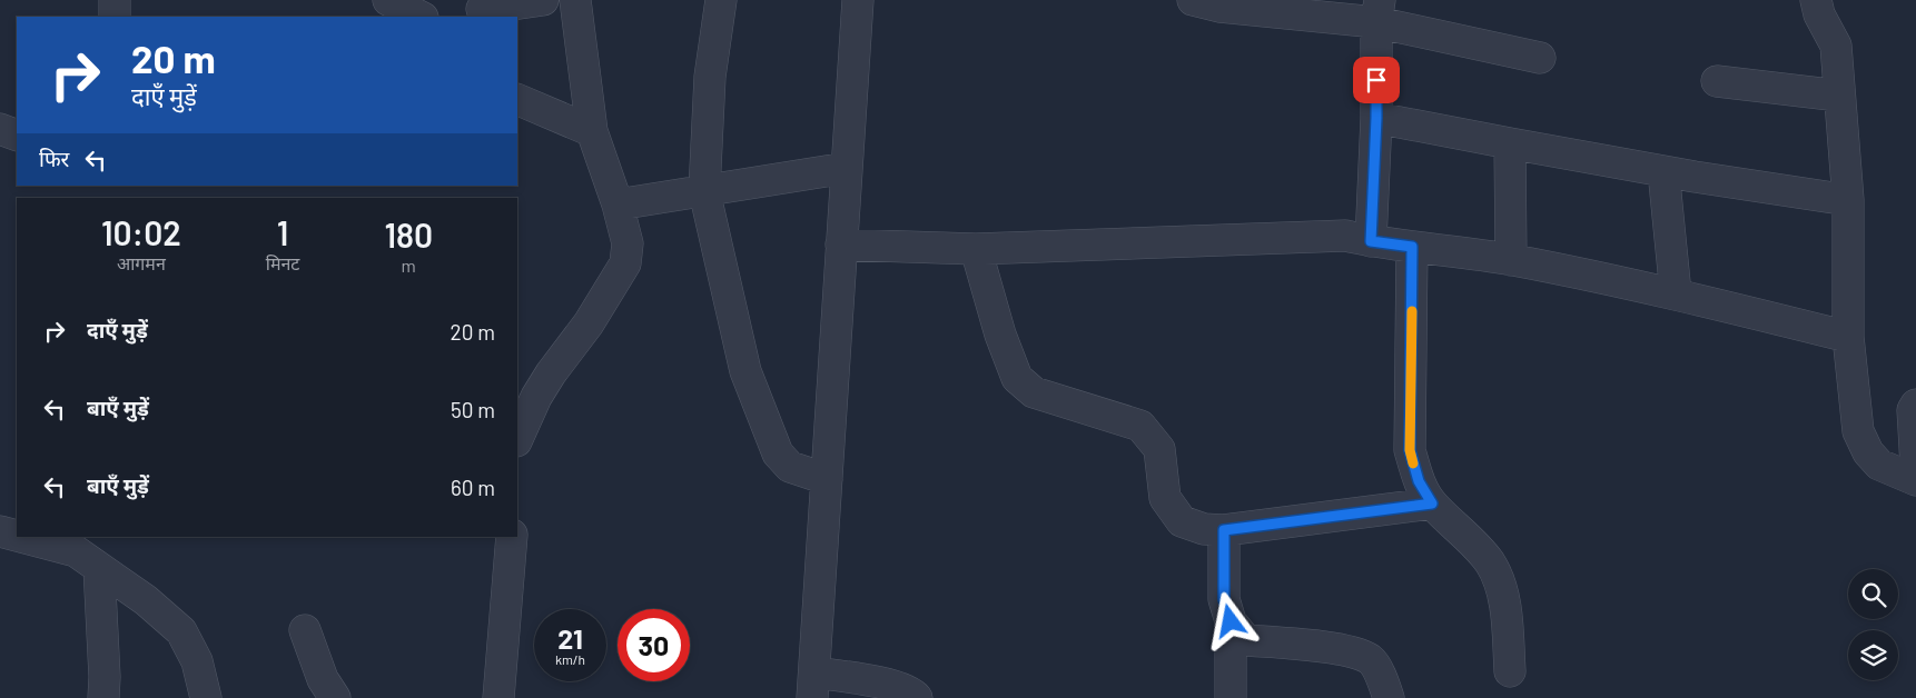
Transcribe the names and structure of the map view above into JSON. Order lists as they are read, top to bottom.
{
  "page": {
    "turn": ["20 m", "दाएँ मुड़ें"],
    "then": "फिर",
    "eta": [
      "10:02",
      "आगमन",
      "1",
      "मिनट",
      "180",
      "m"
    ],
    "list": [
      {
        "name": "दाएँ मुड़ें",
        "value": "20 m"
      },
      {
        "name": "बाएँ मुड़ें",
        "value": "50 m"
      },
      {
        "name": "बाएँ मुड़ें",
        "value": "60 m"
      }
    ],
    "speed": "21 km/h",
    "limit": "30"
  }
}
